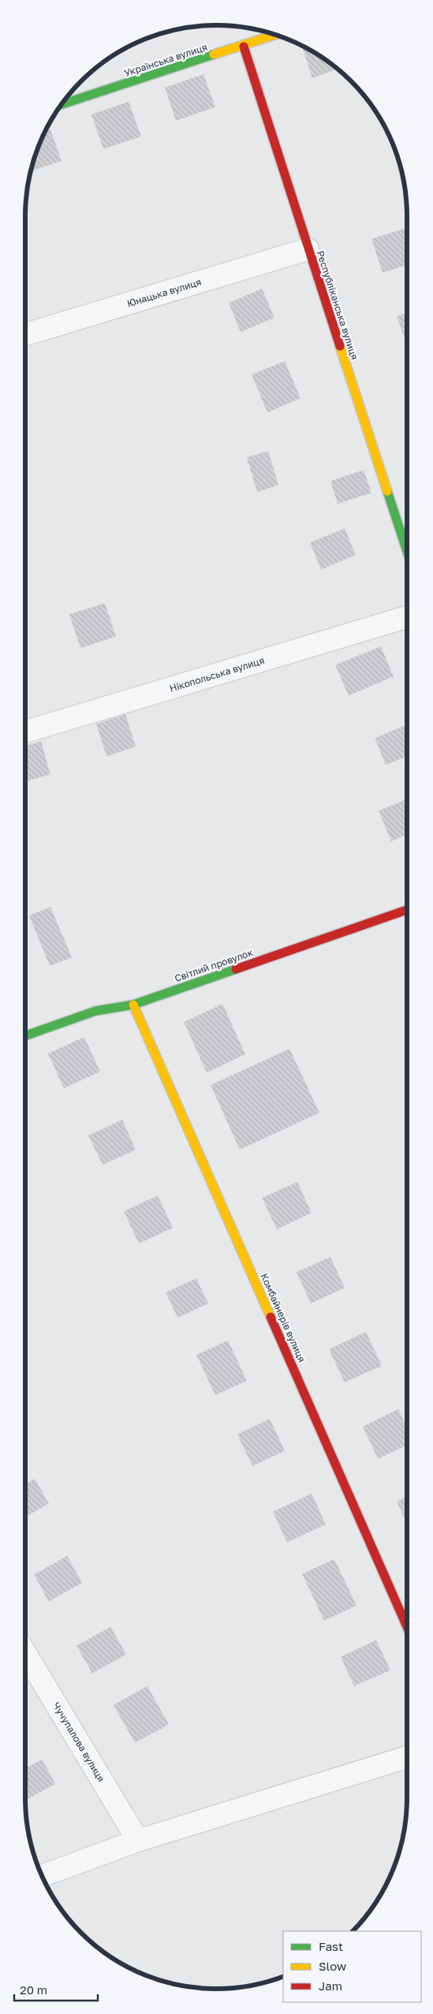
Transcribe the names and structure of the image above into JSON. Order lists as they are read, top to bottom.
{
  "streets": {
    "street": [
      "Українська вулиця",
      "Юнацька вулиця",
      "Республіканська вулиця",
      "Нікопольська вулиця",
      "Світлий провулок",
      "Комбайнерів вулиця",
      "Чучупалова вулиця"
    ]
  },
  "crossings": [
    ["Українська вулиця", "Республіканська вулиця"],
    ["Юнацька вулиця", "Республіканська вулиця"],
    ["Світлий провулок", "Комбайнерів вулиця"]
  ],
  "legend": ["Fast", "Slow", "Jam"],
  "scale_bar": "20 m"
}
